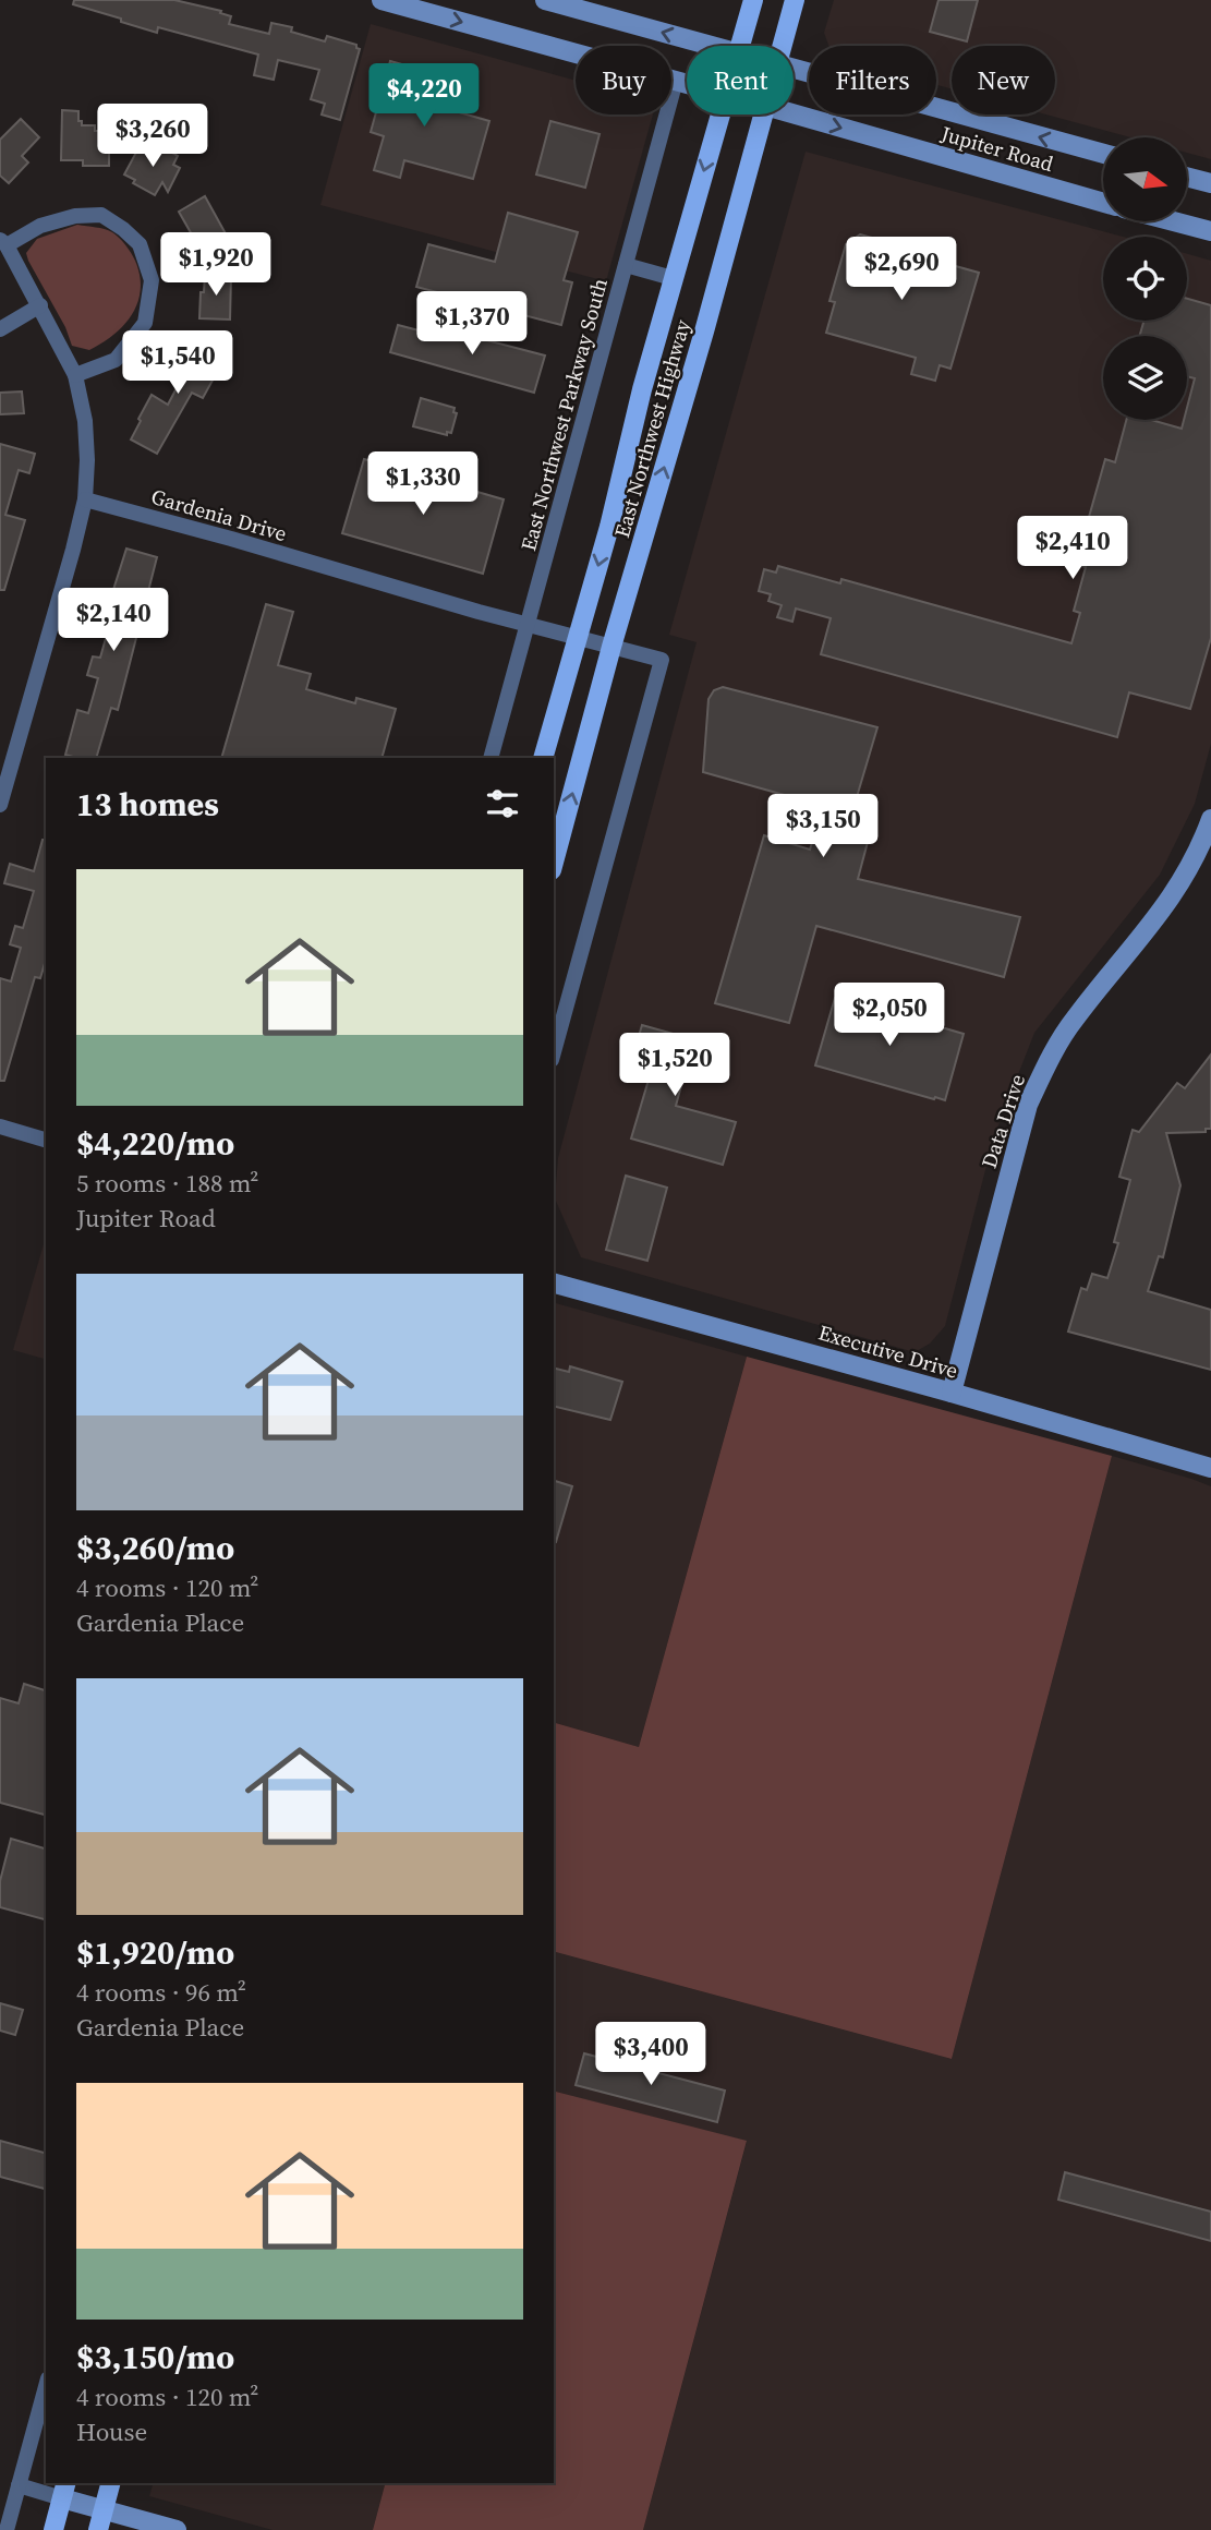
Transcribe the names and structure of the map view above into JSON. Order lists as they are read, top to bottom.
{
  "streets": {
    "main road": [
      "Jupiter Road",
      "East Northwest Highway",
      "Data Drive",
      "Executive Drive"
    ],
    "street": ["East Northwest Parkway South", "Gardenia Drive"]
  },
  "crossings": [
    ["Jupiter Road", "East Northwest Parkway South"],
    ["East Northwest Parkway South", "Gardenia Drive"],
    ["East Northwest Highway", "Gardenia Drive"],
    ["Data Drive", "Executive Drive"]
  ],
  "north": "right",
  "page": {
    "chip": [
      "Buy",
      "Rent",
      "Filters",
      "New"
    ],
    "price": [
      "$4,220",
      "$3,260",
      "$1,920",
      "$2,690",
      "$1,370",
      "$1,540",
      "$1,330",
      "$2,410",
      "$2,140",
      "$3,150",
      "$2,050",
      "$1,520",
      "$3,400"
    ],
    "heading": "13 homes",
    "list": [
      {
        "name": "$4,220/mo",
        "note": "5 rooms · 188 m² · Jupiter Road"
      },
      {
        "name": "$3,260/mo",
        "note": "4 rooms · 120 m² · Gardenia Place"
      },
      {
        "name": "$1,920/mo",
        "note": "4 rooms · 96 m² · Gardenia Place"
      },
      {
        "name": "$3,150/mo",
        "note": "4 rooms · 120 m² · House"
      }
    ]
  }
}
